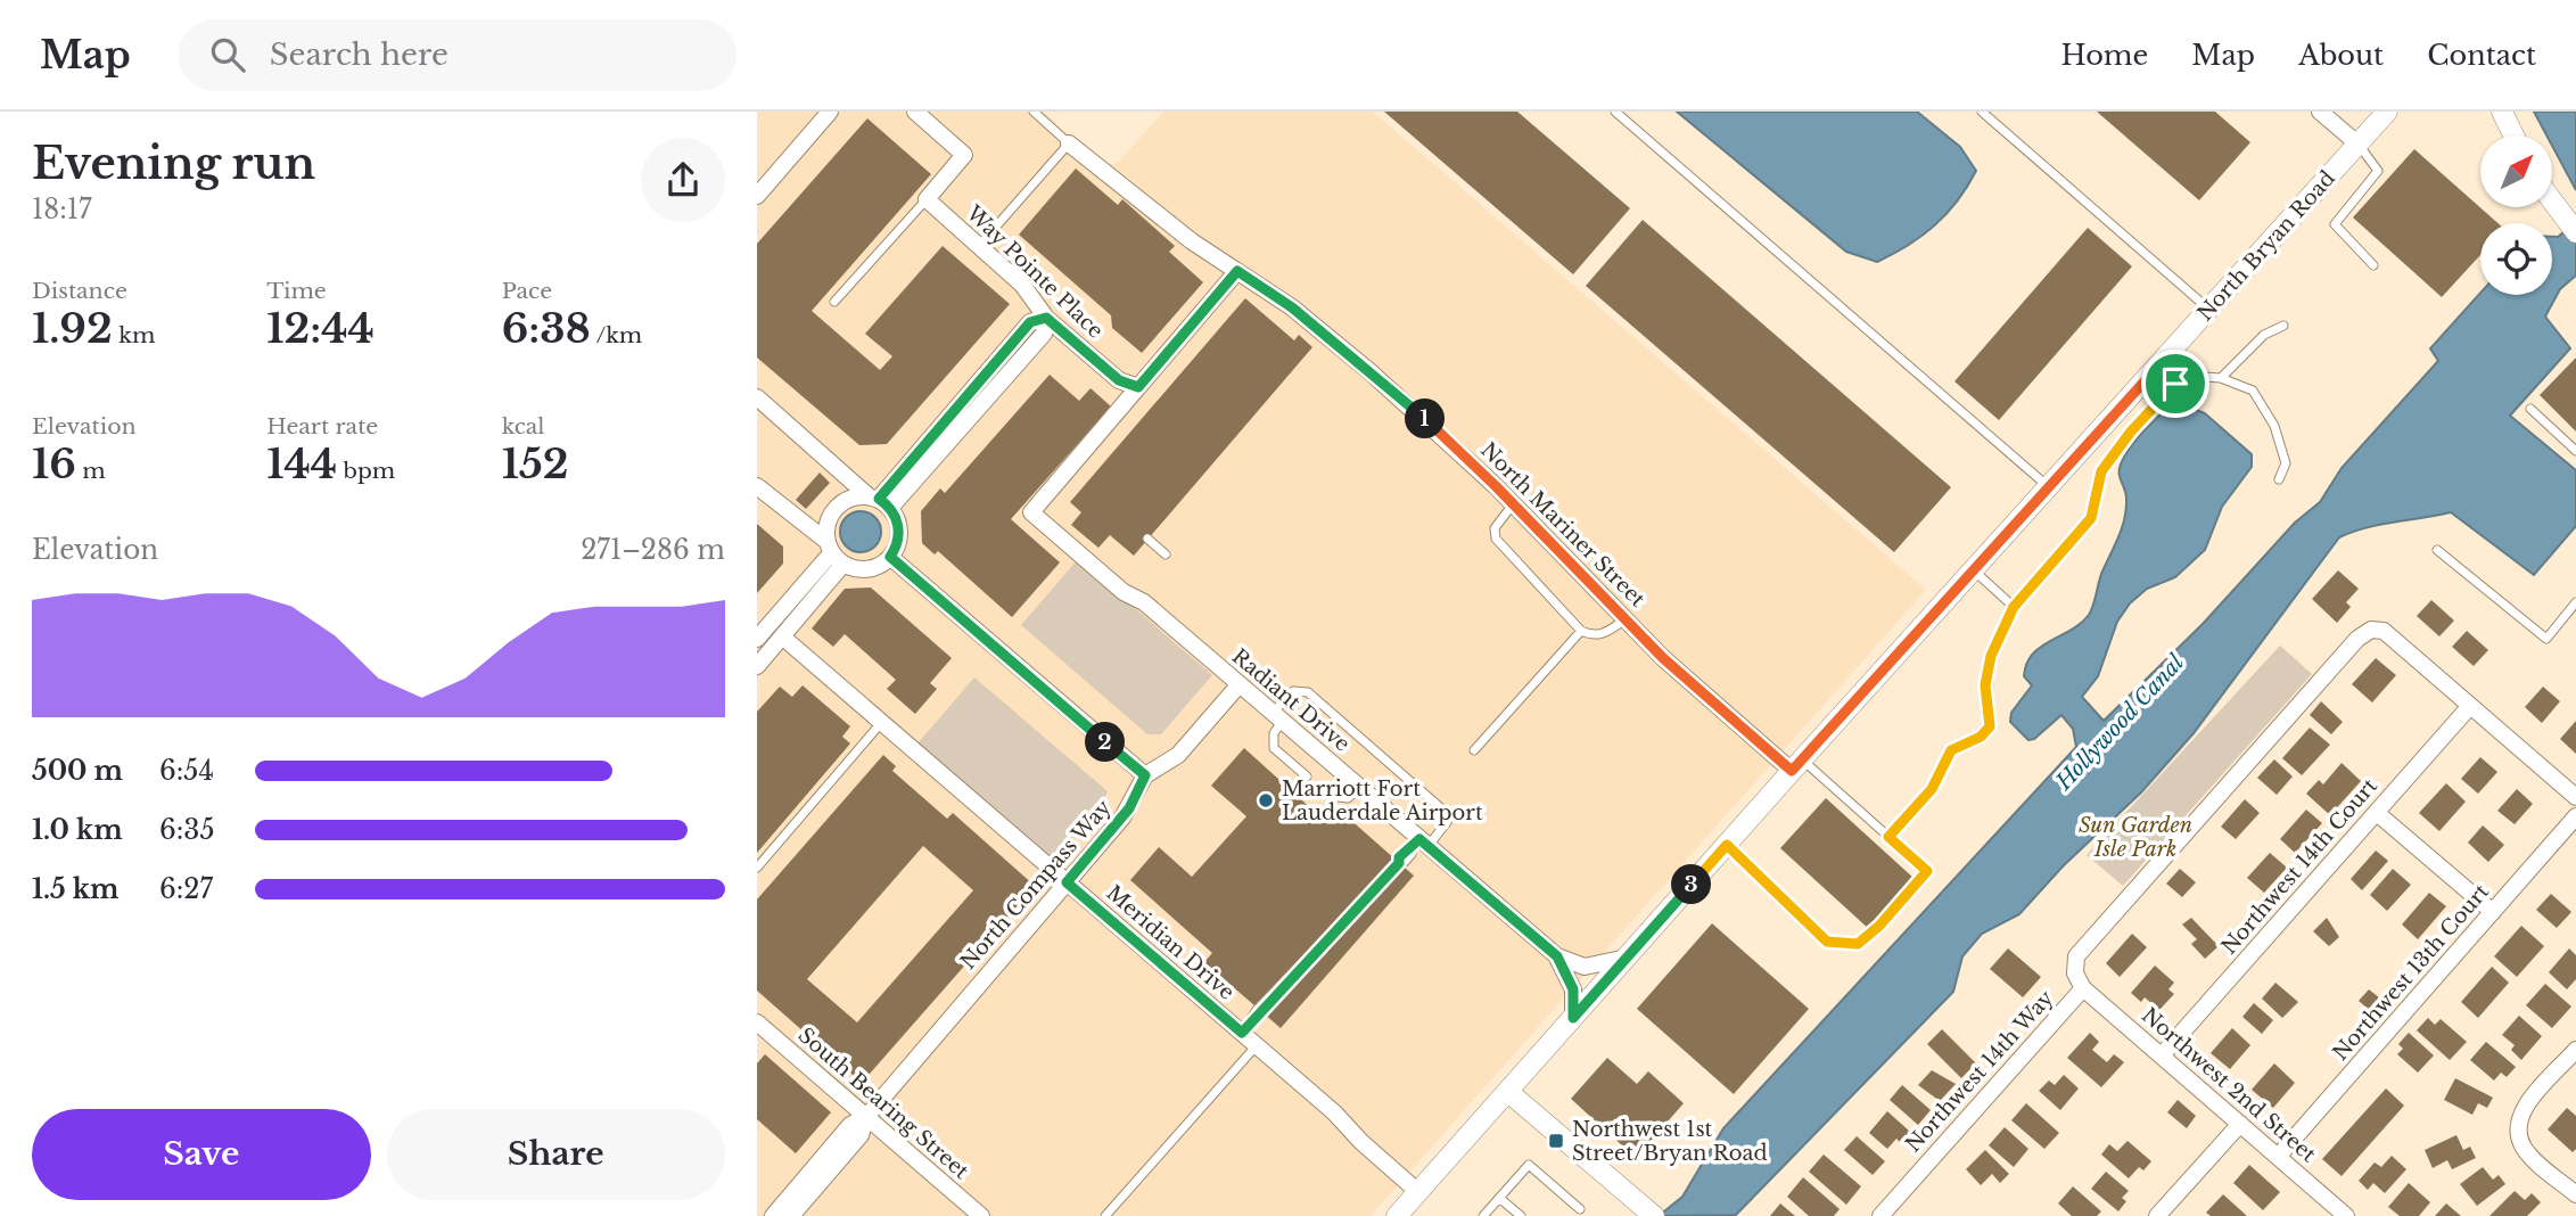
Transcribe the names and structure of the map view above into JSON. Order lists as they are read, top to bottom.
{
  "streets": {
    "street": [
      "North Bryan Road",
      "Way Pointe Place",
      "North Mariner Street",
      "Radiant Drive",
      "Northwest 14th Court",
      "North Compass Way",
      "Meridian Drive",
      "Northwest 13th Court",
      "Northwest 14th Way",
      "Northwest 2nd Street",
      "South Bearing Street"
    ]
  },
  "crossings": [
    ["North Bryan Road", "North Mariner Street"],
    ["North Bryan Road", "Radiant Drive"],
    ["North Bryan Road", "Meridian Drive"],
    ["Way Pointe Place", "Radiant Drive"],
    ["Northwest 14th Court", "Northwest 14th Way"],
    ["Northwest 14th Court", "Northwest 2nd Street"],
    ["North Compass Way", "Meridian Drive"],
    ["North Compass Way", "South Bearing Street"],
    ["Northwest 13th Court", "Northwest 2nd Street"],
    ["Northwest 14th Way", "Northwest 2nd Street"]
  ],
  "water": ["Hollywood Canal"],
  "parks": ["Sun Garden Isle Park"],
  "places": {
    "other": ["Marriott Fort Lauderdale Airport"],
    "transit": ["Northwest 1st Street/Bryan Road"]
  },
  "north": "top right",
  "page": {
    "header": "Map",
    "search": "Search here",
    "nav": [
      "Home",
      "Map",
      "About",
      "Contact"
    ],
    "heading": ["Evening run", "18:17"],
    "stats": [
      ["Distance", "1.92 km"],
      ["Time", "12:44"],
      ["Pace", "6:38 /km"],
      ["Elevation", "16 m"],
      ["Heart rate", "144 bpm"],
      ["kcal", "152"]
    ],
    "pins": ["1", "2", "3"],
    "chart": ["Elevation", "271–286 m"],
    "list": [
      {
        "name": "500 m",
        "note": "6:54"
      },
      {
        "name": "1.0 km",
        "note": "6:35"
      },
      {
        "name": "1.5 km",
        "note": "6:27"
      }
    ],
    "buttons": ["Save", "Share"]
  }
}
